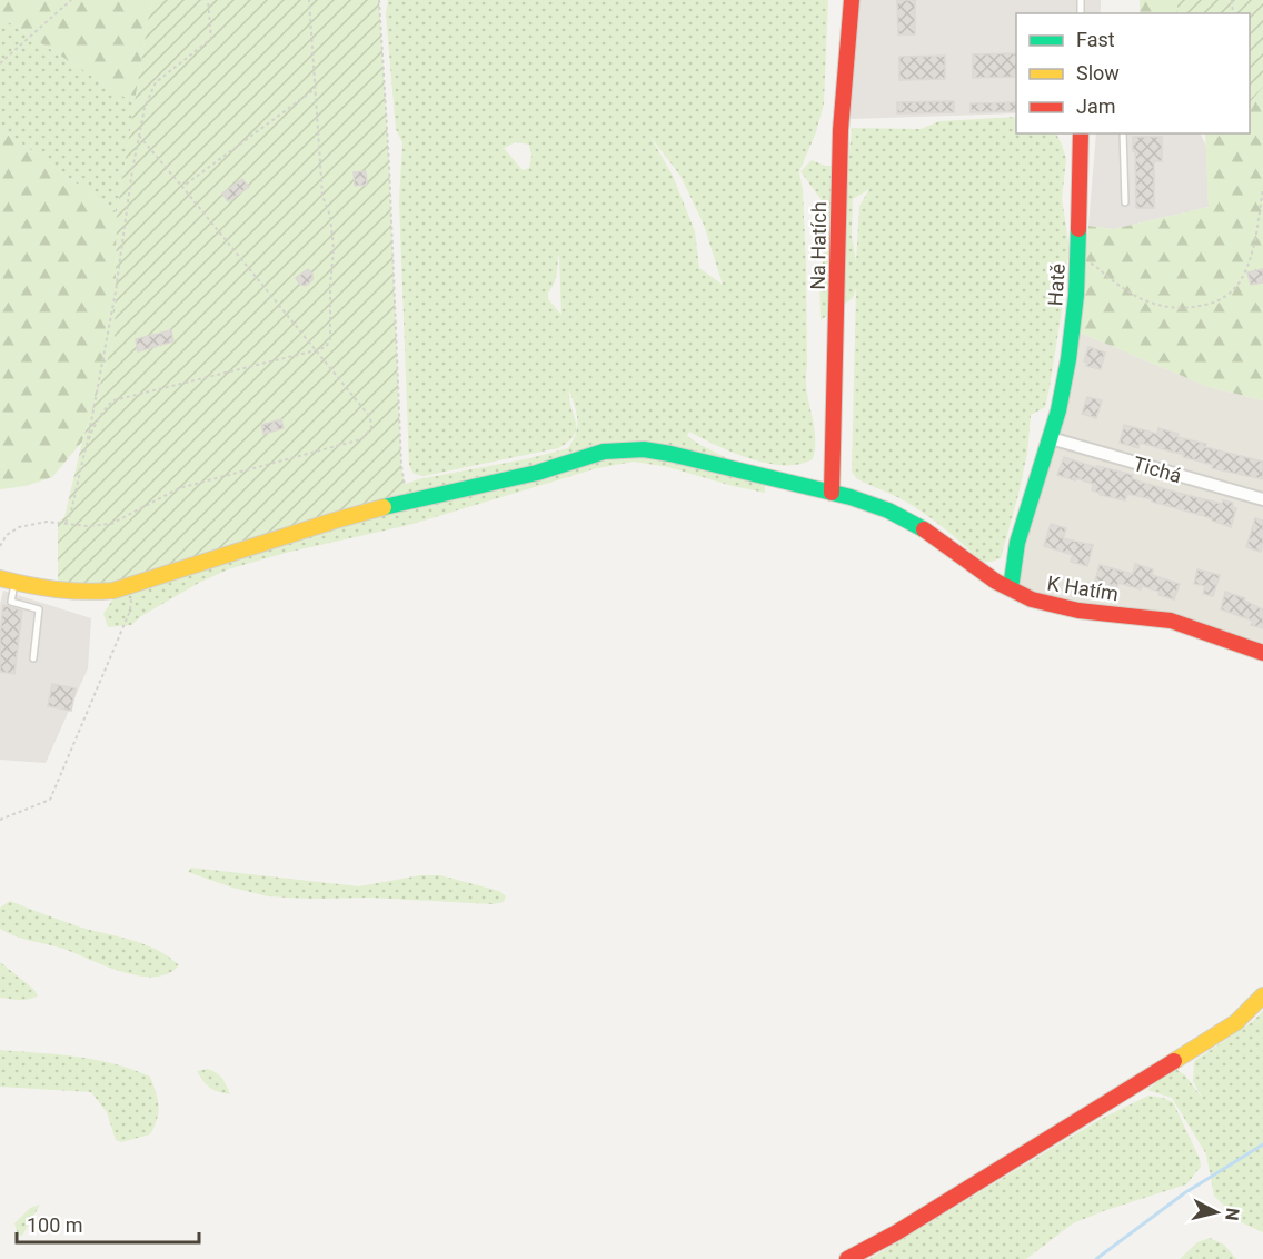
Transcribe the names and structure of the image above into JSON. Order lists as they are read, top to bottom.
{
  "streets": {
    "street": [
      "Na Hatích",
      "Hatě",
      "Tichá",
      "K Hatím"
    ]
  },
  "crossings": [
    ["Na Hatích", "K Hatím"],
    ["Hatě", "Tichá"]
  ],
  "legend": ["Fast", "Slow", "Jam"],
  "scale_bar": "100 m",
  "north": "right"
}
